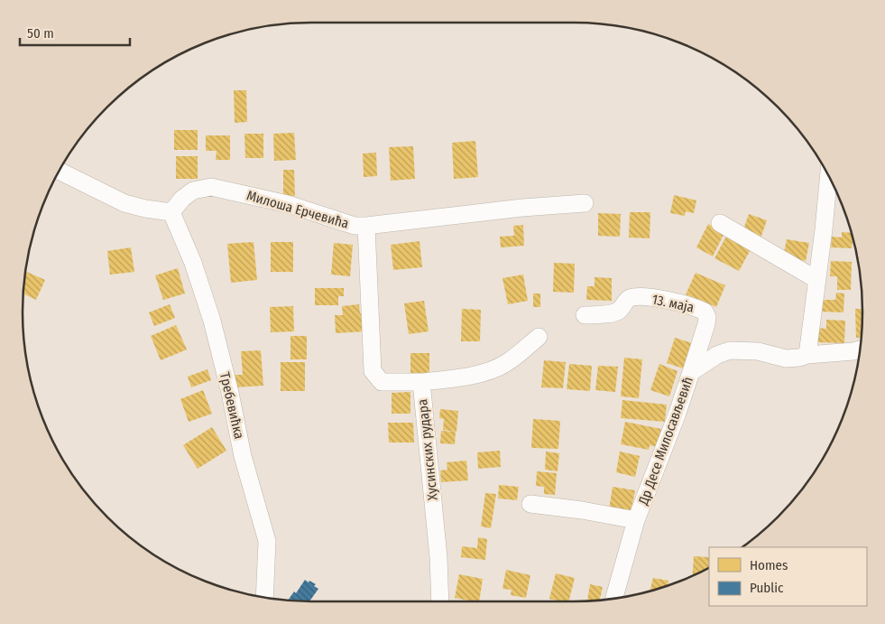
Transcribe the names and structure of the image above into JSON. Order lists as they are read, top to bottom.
{
  "streets": {
    "street": [
      "Милоша Ерчевића",
      "13. маја",
      "Требевићка",
      "Др Десе Милосављевић",
      "Хусинских рудара"
    ]
  },
  "crossings": [
    ["Милоша Ерчевића", "Требевићка"],
    ["Милоша Ерчевића", "Хусинских рудара"],
    ["13. маја", "Др Десе Милосављевић"]
  ],
  "legend": ["Homes", "Public"],
  "scale_bar": "50 m"
}
